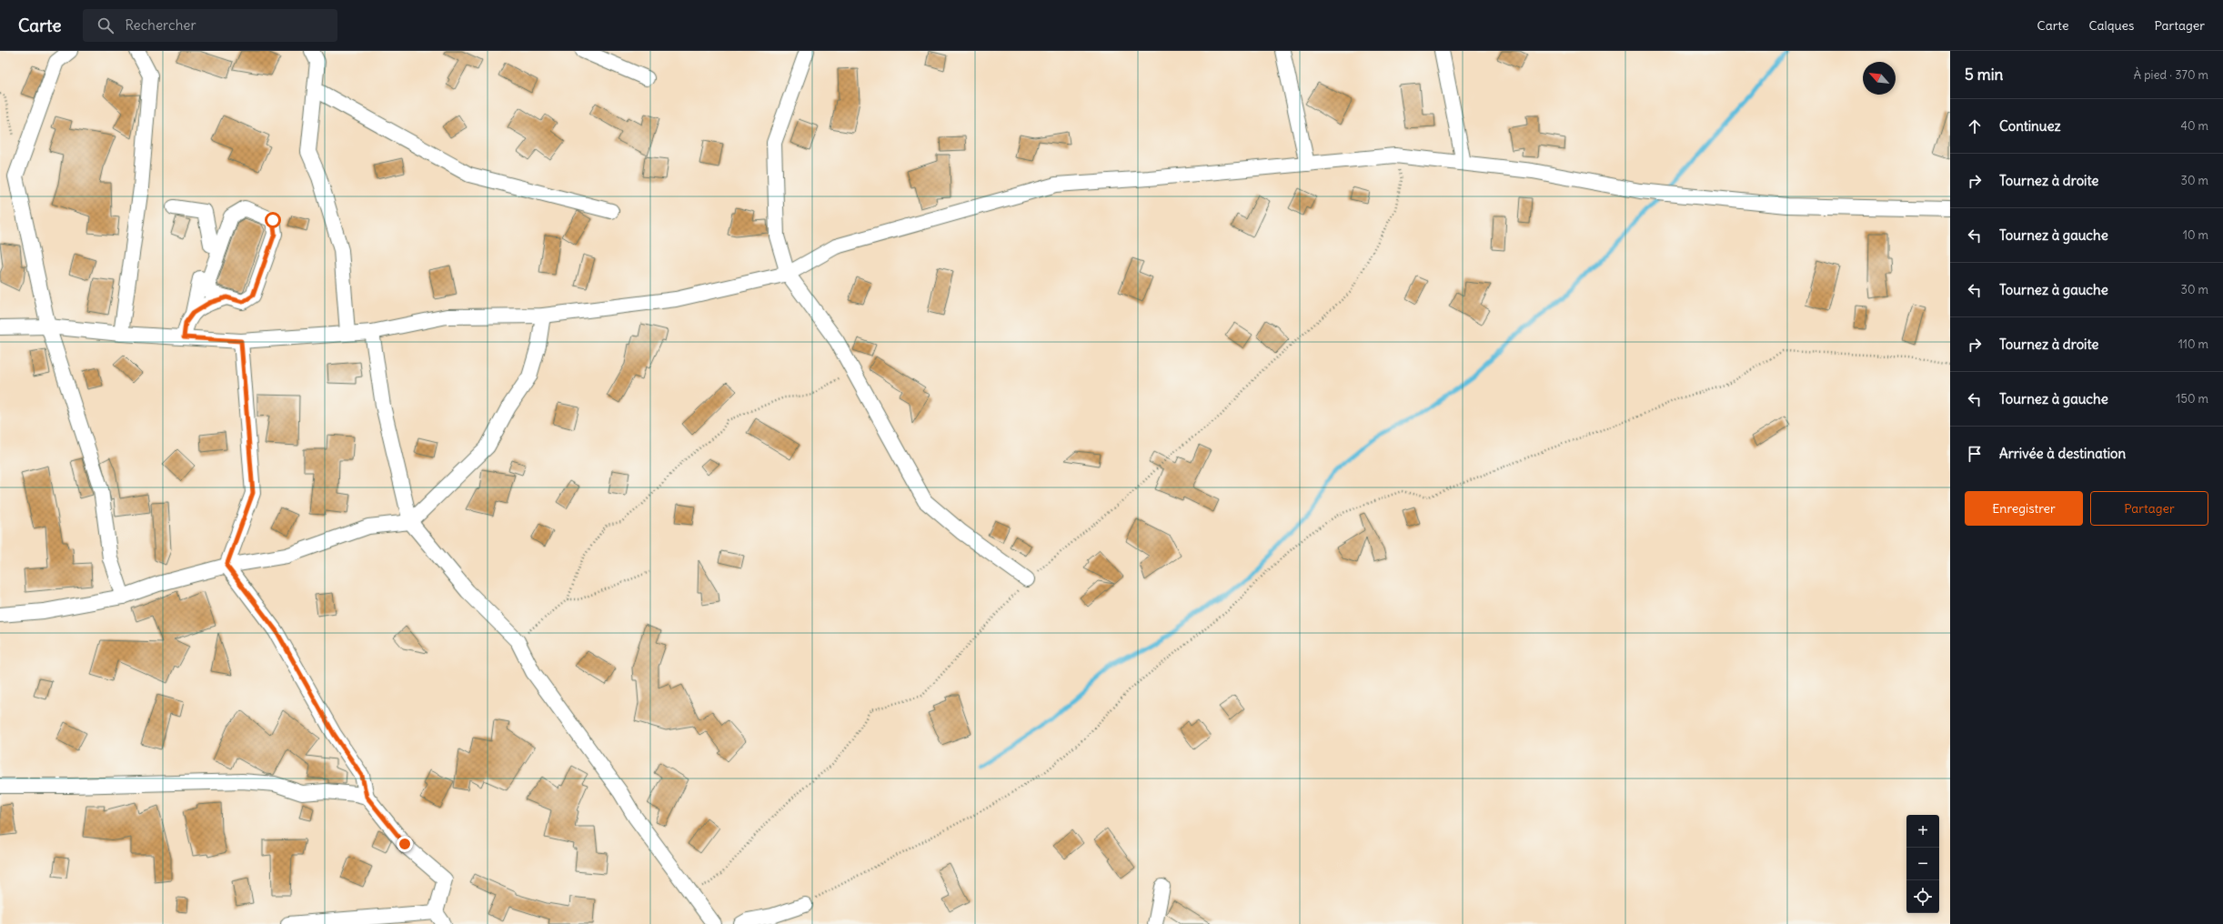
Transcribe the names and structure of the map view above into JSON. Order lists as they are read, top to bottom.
{
  "north": "top left",
  "page": {
    "header": "Carte",
    "search": "Rechercher",
    "nav": ["Carte", "Calques", "Partager"],
    "heading": ["5 min", "À pied · 370 m"],
    "list": [
      ["Continuez", "40 m"],
      ["Tournez à droite", "30 m"],
      ["Tournez à gauche", "10 m"],
      ["Tournez à gauche", "30 m"],
      ["Tournez à droite", "110 m"],
      ["Tournez à gauche", "150 m"],
      "Arrivée à destination"
    ],
    "buttons": ["Enregistrer", "Partager"],
    "map_buttons": ["+", "−"]
  }
}
